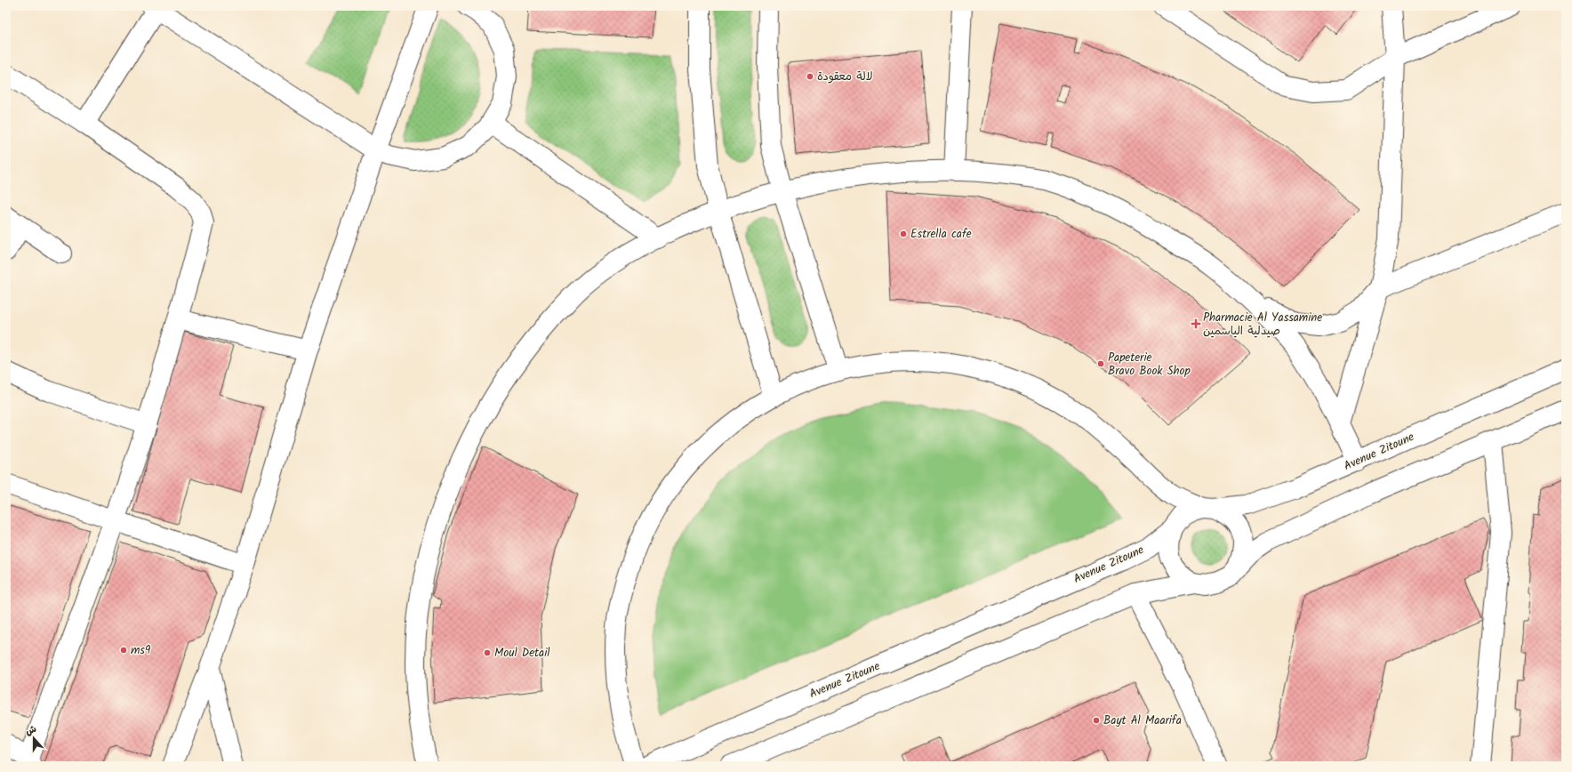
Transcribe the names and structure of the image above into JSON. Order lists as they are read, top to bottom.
{
  "streets": {
    "street": ["Avenue Zitoune"]
  },
  "places": {
    "other": [
      "لالة معقودة",
      "Estrella cafe",
      "Papeterie Bravo Book Shop",
      "ms9",
      "Moul Detail",
      "Bayt Al Maarifa"
    ],
    "health": ["Pharmacie Al Yassamine صيدلية الياسمين"]
  },
  "north": "top"
}
